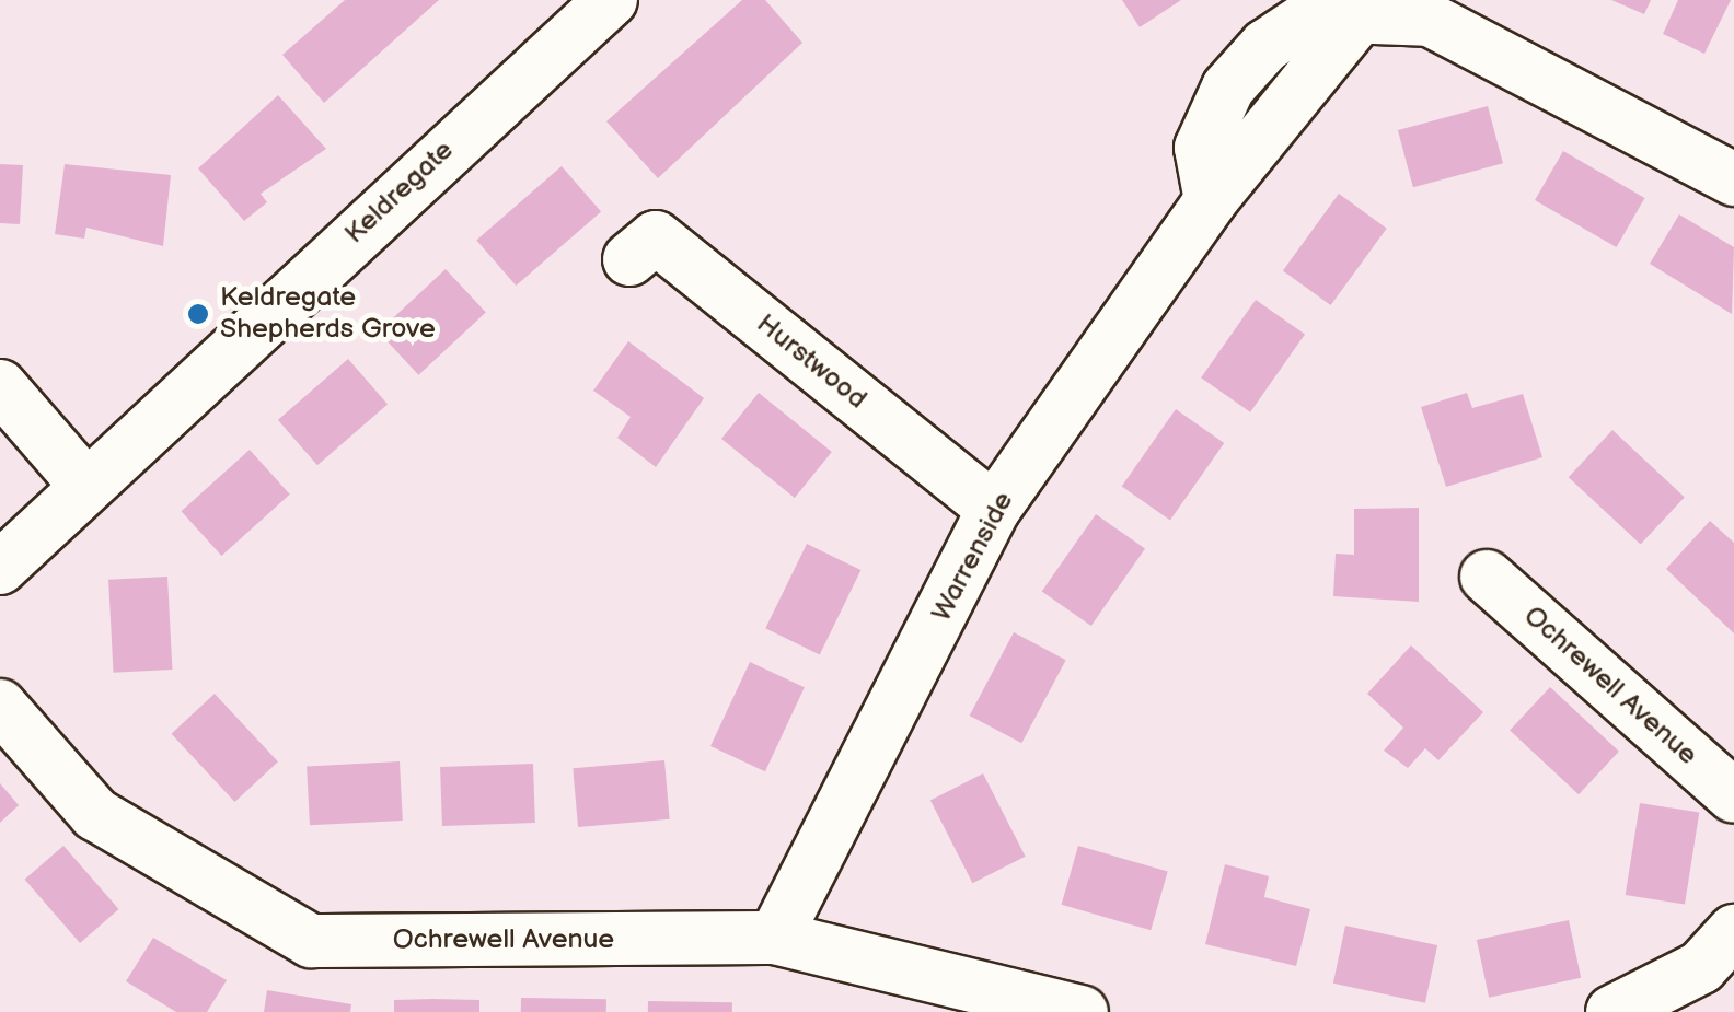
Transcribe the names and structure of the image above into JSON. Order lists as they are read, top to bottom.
{
  "streets": {
    "street": [
      "Keldregate",
      "Hurstwood",
      "Warrenside",
      "Ochrewell Avenue"
    ]
  },
  "crossings": [
    ["Hurstwood", "Warrenside"],
    ["Warrenside", "Ochrewell Avenue"]
  ],
  "places": ["Keldregate Shepherds Grove"]
}
